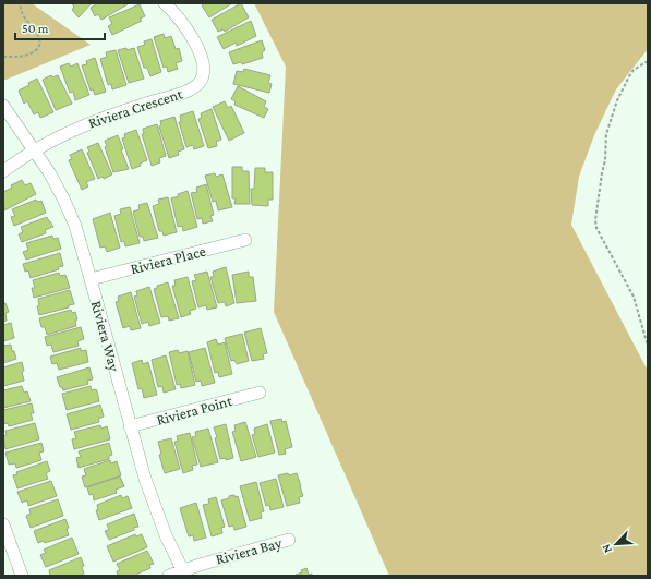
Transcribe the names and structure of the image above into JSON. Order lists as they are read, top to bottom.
{
  "streets": {
    "street": [
      "Riviera Crescent",
      "Riviera Place",
      "Riviera Way",
      "Riviera Point",
      "Riviera Bay"
    ]
  },
  "crossings": [
    ["Riviera Crescent", "Riviera Way"],
    ["Riviera Place", "Riviera Way"],
    ["Riviera Way", "Riviera Point"],
    ["Riviera Way", "Riviera Bay"]
  ],
  "scale_bar": "50 m",
  "north": "bottom left"
}
